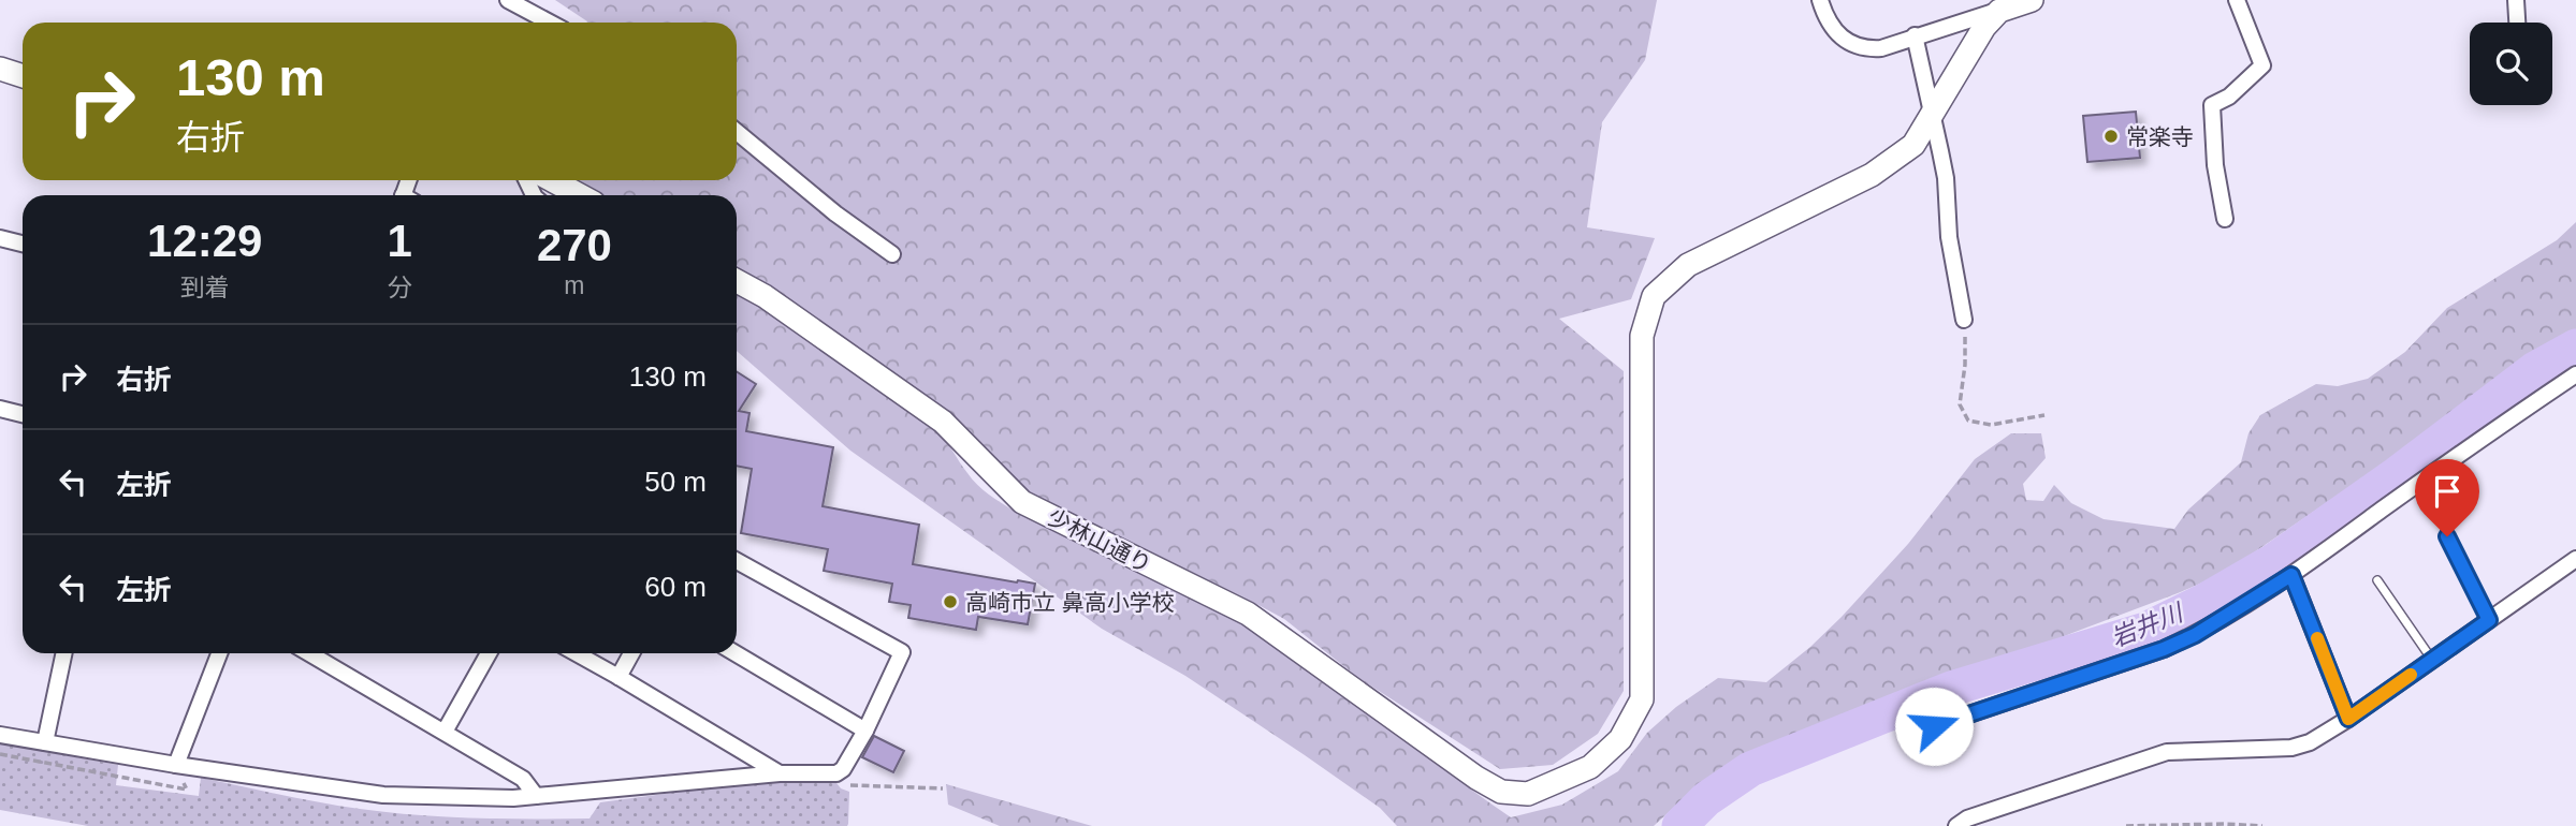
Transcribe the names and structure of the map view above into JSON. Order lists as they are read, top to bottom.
{
  "streets": {
    "street": ["少林山通り"]
  },
  "water": ["岩井川"],
  "places": ["常楽寺", "高崎市立 鼻高小学校"],
  "page": {
    "turn": ["130 m", "右折"],
    "eta": [
      "12:29",
      "到着",
      "1",
      "分",
      "270",
      "m"
    ],
    "list": [
      {
        "name": "右折",
        "value": "130 m"
      },
      {
        "name": "左折",
        "value": "50 m"
      },
      {
        "name": "左折",
        "value": "60 m"
      }
    ]
  }
}
